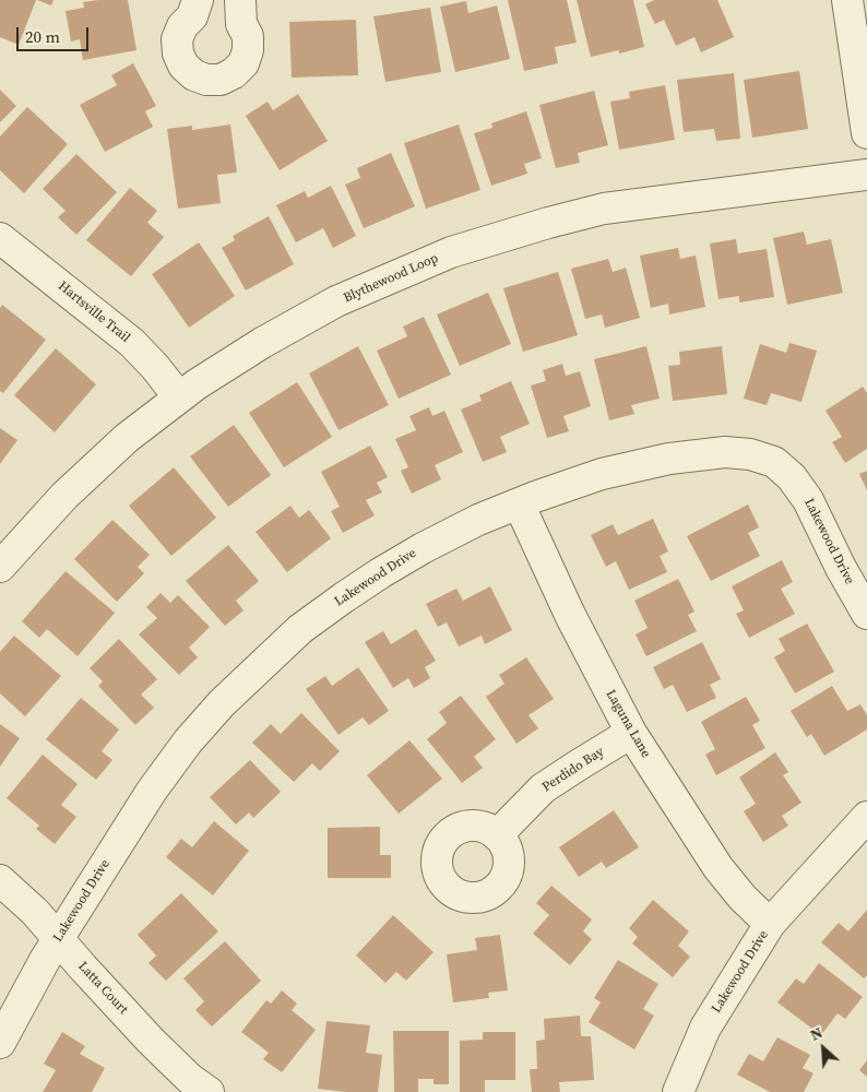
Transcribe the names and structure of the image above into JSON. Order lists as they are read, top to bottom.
{
  "streets": {
    "street": [
      "Blythewood Loop",
      "Hartsville Trail",
      "Lakewood Drive",
      "Laguna Lane",
      "Perdido Bay",
      "Latta Court"
    ]
  },
  "crossings": [
    ["Blythewood Loop", "Hartsville Trail"],
    ["Lakewood Drive", "Laguna Lane"],
    ["Lakewood Drive", "Latta Court"],
    ["Laguna Lane", "Perdido Bay"]
  ],
  "scale_bar": "20 m",
  "north": "top left"
}
